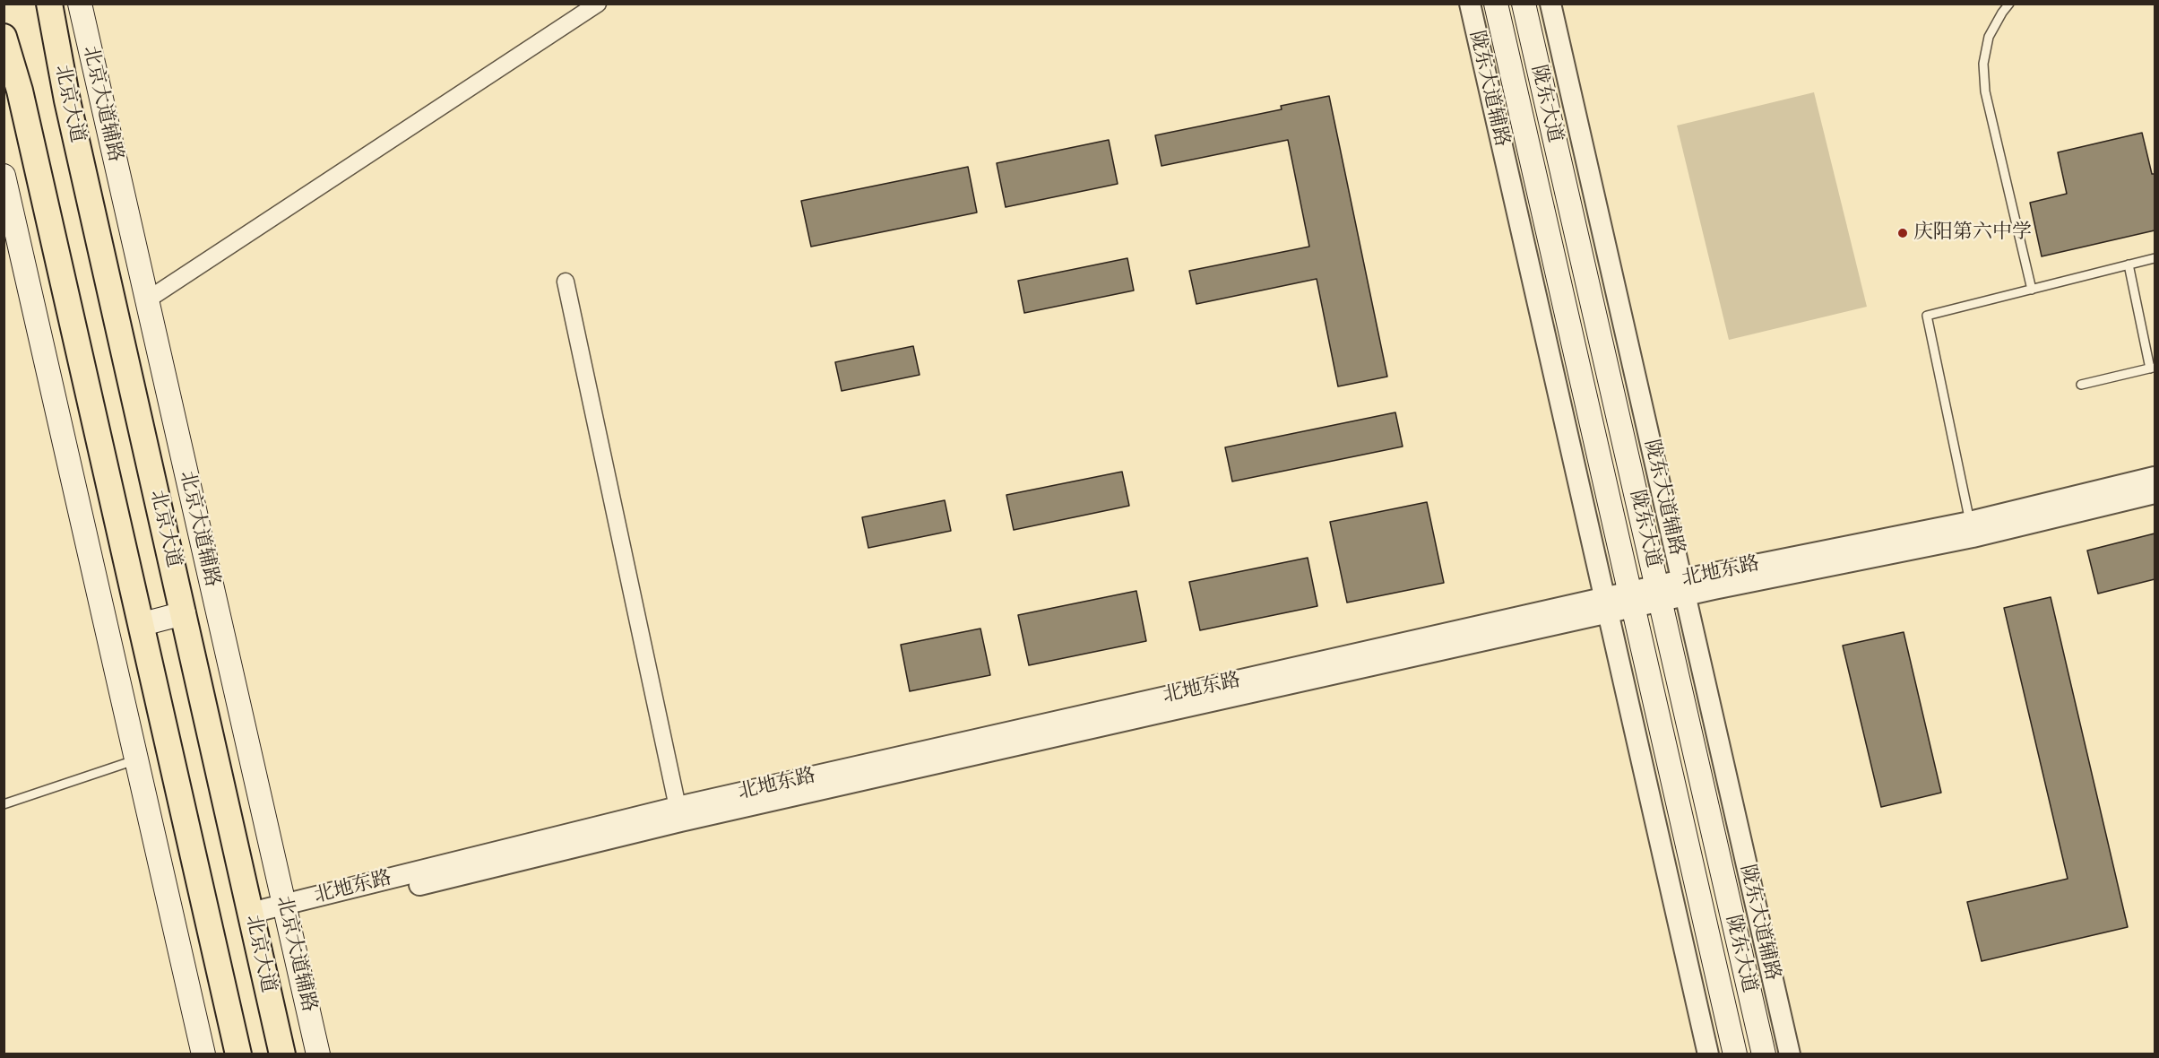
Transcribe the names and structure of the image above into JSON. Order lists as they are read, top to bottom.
{
  "streets": {
    "main road": ["北京大道", "北京大道辅路", "陇东大道"],
    "street": ["陇东大道辅路", "北地东路"]
  },
  "crossings": [
    ["陇东大道辅路", "北地东路"],
    ["北京大道", "北地东路"],
    ["北京大道辅路", "北地东路"],
    ["陇东大道", "北地东路"]
  ],
  "places": ["庆阳第六中学"]
}
